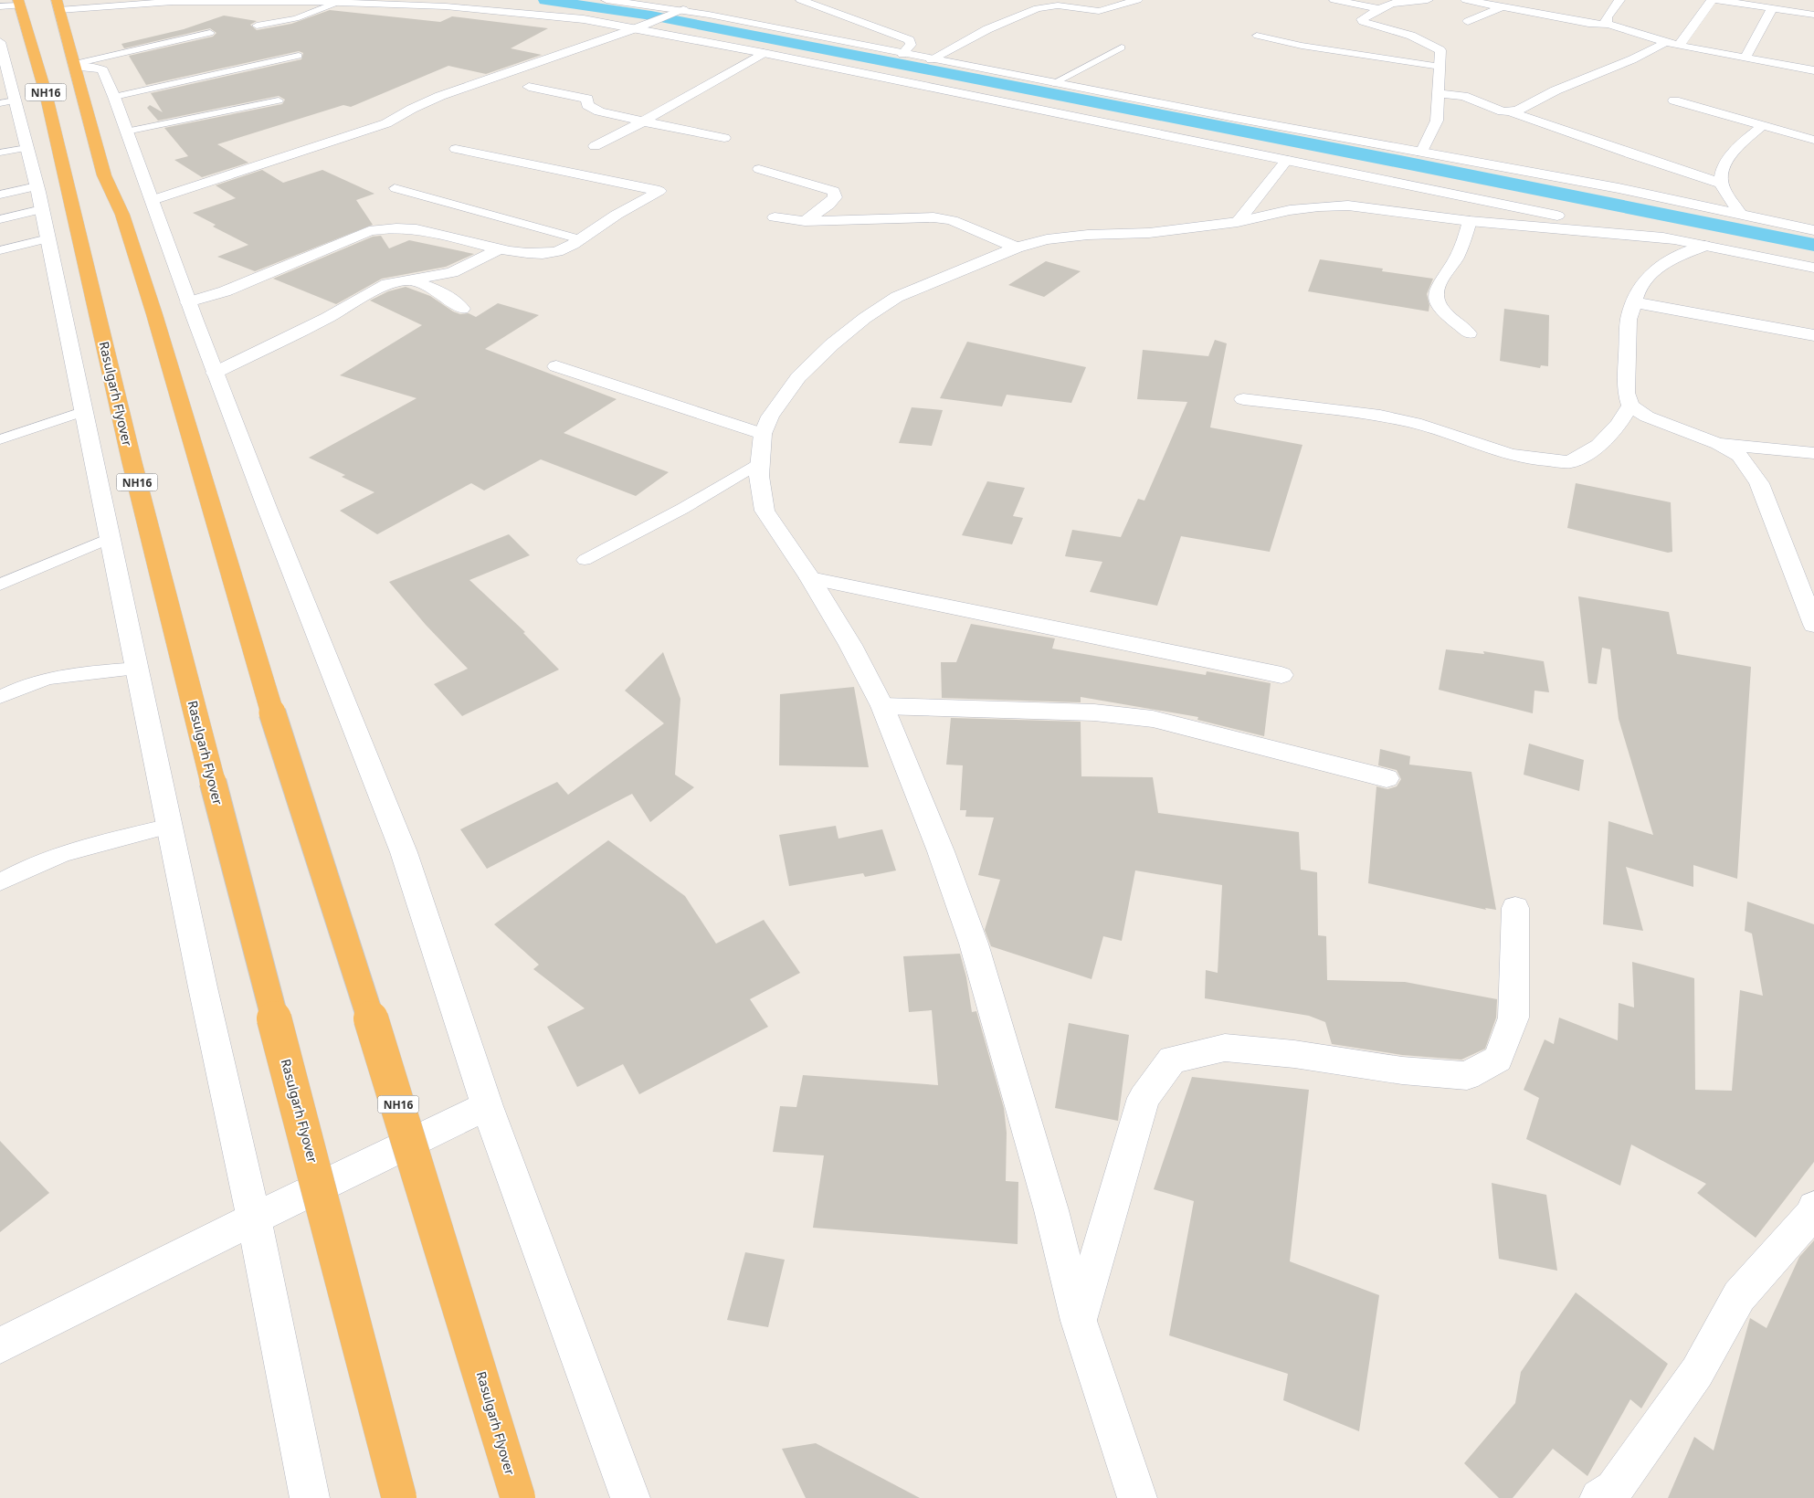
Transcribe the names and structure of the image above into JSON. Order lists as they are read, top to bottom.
{
  "streets": {
    "highway": ["NH16", "Rasulgarh Flyover"]
  },
  "crossings": [
    ["NH16", "Rasulgarh Flyover"]
  ]
}
